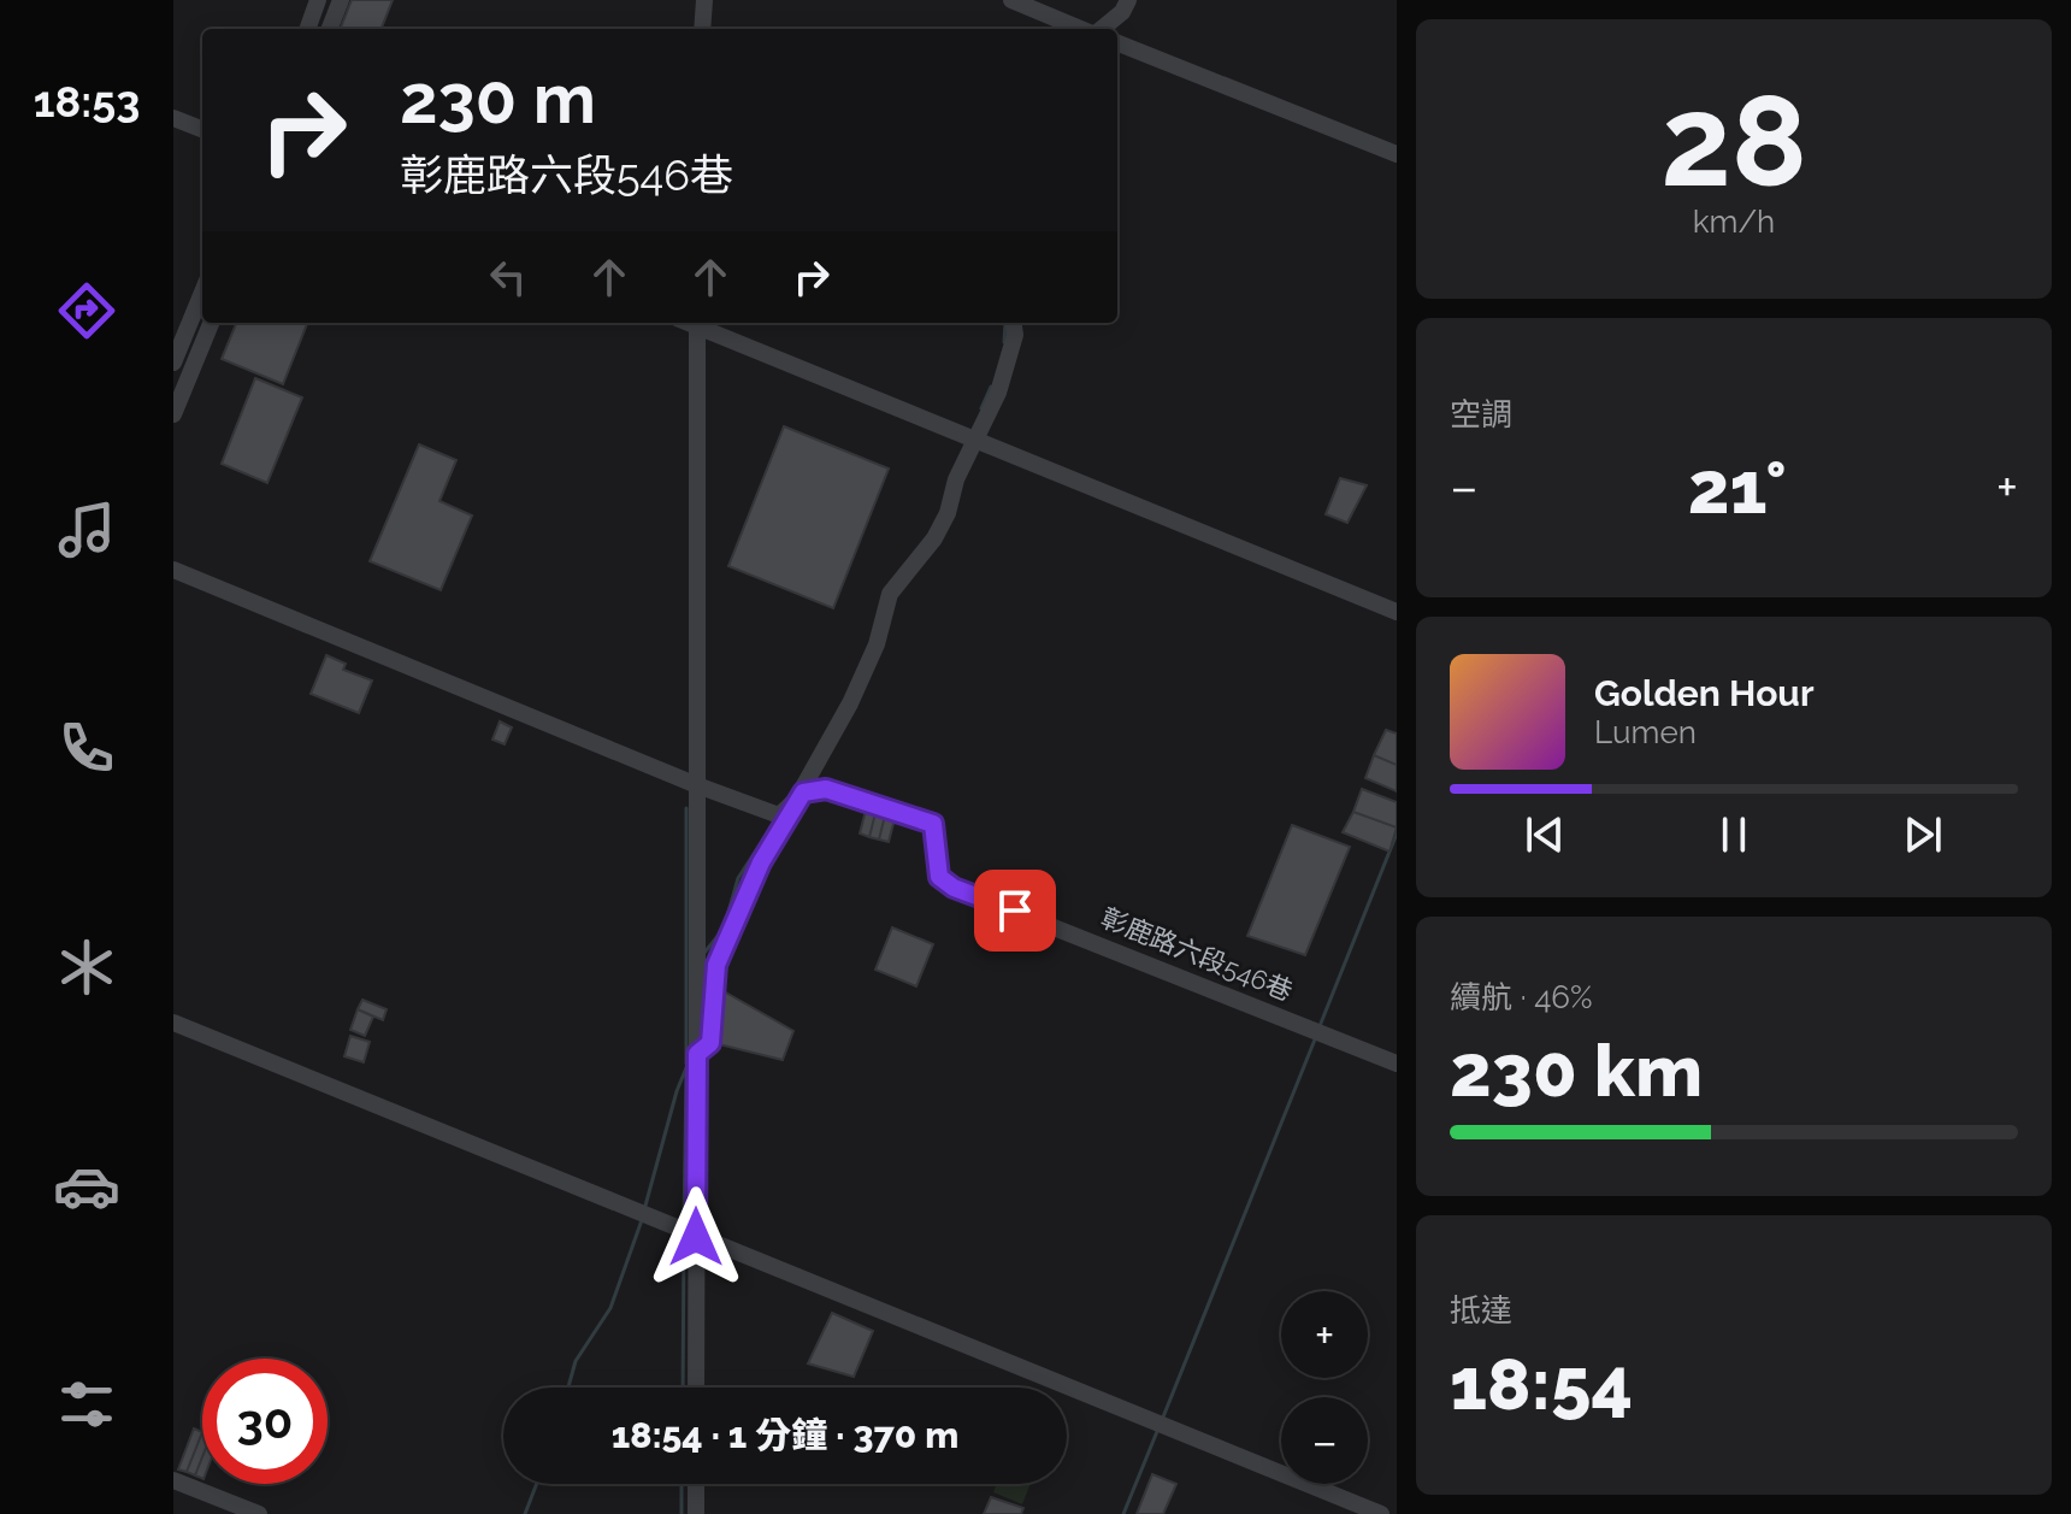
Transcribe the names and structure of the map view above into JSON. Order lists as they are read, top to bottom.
{
  "streets": {
    "street": ["彰鹿路六段546巷"]
  },
  "page": {
    "tabs": "18:53",
    "tile": [
      ["28", "km/h"],
      "空調",
      ["續航 · 46%", "230 km"],
      ["抵達", "18:54"]
    ],
    "turn": ["230 m", "彰鹿路六段546巷"],
    "heat": ["−", "21°", "+"],
    "song": ["Golden Hour", "Lumen"],
    "map_buttons": ["+", "−"],
    "limit": "30",
    "trip": "18:54 · 1 分鐘 · 370 m"
  }
}
